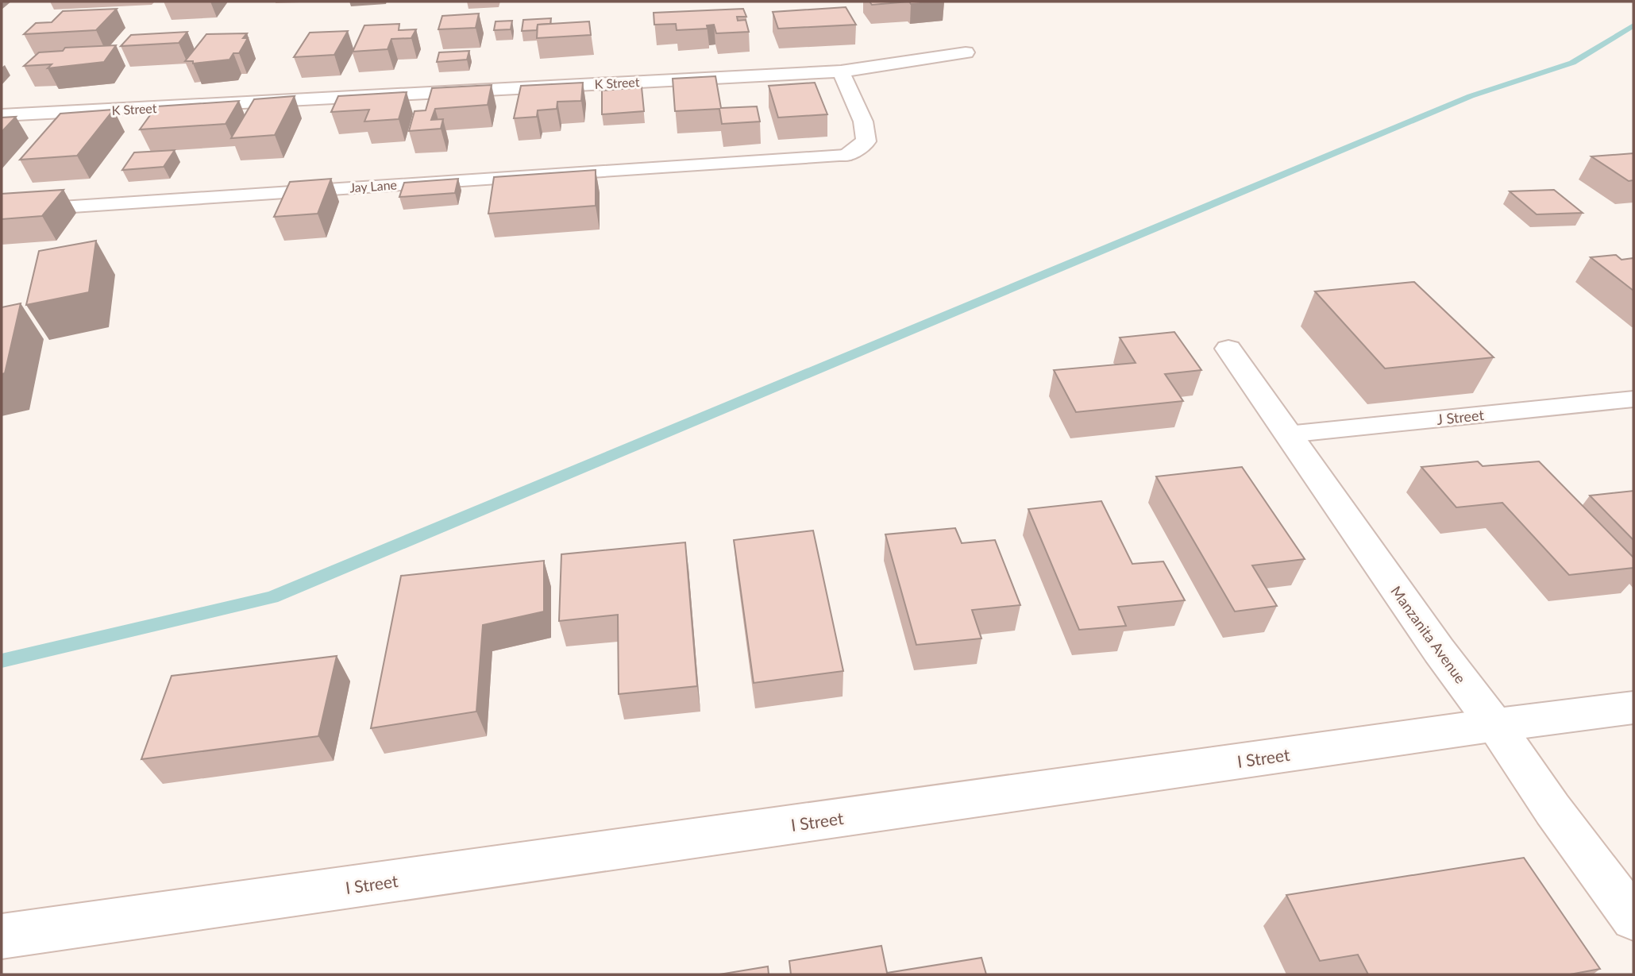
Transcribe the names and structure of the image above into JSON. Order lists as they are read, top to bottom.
{
  "streets": {
    "street": ["K Street", "Manzanita Avenue", "I Street"],
    "lane": ["Jay Lane", "J Street"]
  },
  "crossings": [
    ["J Street", "Manzanita Avenue"],
    ["Manzanita Avenue", "I Street"]
  ]
}
